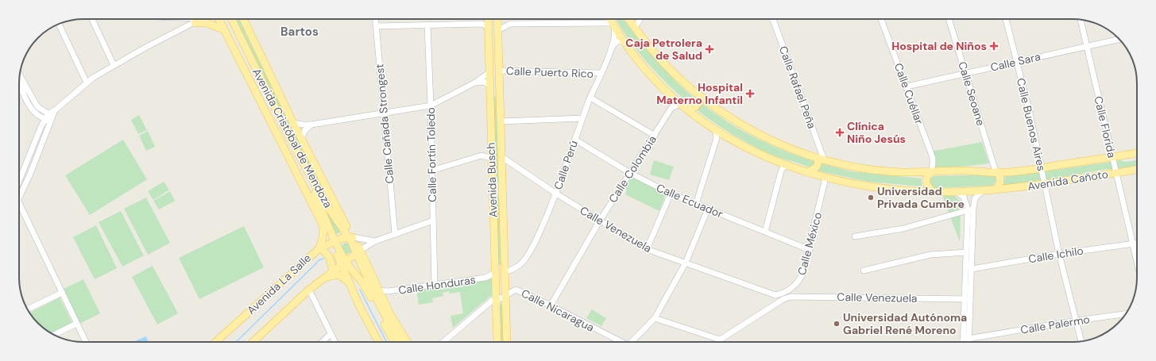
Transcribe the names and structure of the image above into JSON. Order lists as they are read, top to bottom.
{
  "streets": {
    "main road": [
      "Avenida Cristóbal de Mendoza",
      "Avenida Busch",
      "Avenida Cañoto",
      "Avenida La Salle"
    ],
    "street": [
      "Calle Sara",
      "Calle Puerto Rico",
      "Calle Rafael Peña",
      "Calle Cuéllar",
      "Calle Seoane",
      "Calle Cañada Strongest",
      "Calle Buenos Aires",
      "Calle Florida",
      "Calle Fortín Toledo",
      "Calle Perú",
      "Calle Colombia",
      "Calle Ecuador",
      "Calle Venezuela",
      "Calle México",
      "Calle Ichilo",
      "Calle Honduras",
      "Calle Nicaragua",
      "Calle Palermo"
    ]
  },
  "crossings": [
    ["Calle Sara", "Calle Cuéllar"],
    ["Calle Sara", "Calle Seoane"],
    ["Calle Sara", "Calle Buenos Aires"],
    ["Calle Sara", "Calle Florida"],
    ["Calle Puerto Rico", "Calle Perú"],
    ["Calle Puerto Rico", "Avenida Busch"],
    ["Calle Cuéllar", "Avenida Cañoto"],
    ["Calle Seoane", "Avenida Cañoto"],
    ["Calle Buenos Aires", "Avenida Cañoto"],
    ["Calle Buenos Aires", "Calle Ichilo"],
    ["Calle Buenos Aires", "Calle Palermo"],
    ["Calle Florida", "Avenida Cañoto"],
    ["Calle Florida", "Calle Ichilo"],
    ["Avenida Cristóbal de Mendoza", "Avenida La Salle"],
    ["Avenida Cristóbal de Mendoza", "Calle Honduras"],
    ["Calle Fortín Toledo", "Calle Honduras"],
    ["Calle Perú", "Avenida Busch"],
    ["Calle Perú", "Calle Ecuador"],
    ["Calle Perú", "Calle Venezuela"],
    ["Calle Colombia", "Calle Ecuador"],
    ["Calle Colombia", "Calle Venezuela"],
    ["Calle Colombia", "Calle Nicaragua"],
    ["Avenida Busch", "Calle Venezuela"],
    ["Avenida Busch", "Calle Honduras"],
    ["Avenida Busch", "Calle Nicaragua"],
    ["Calle Ecuador", "Calle México"],
    ["Calle Venezuela", "Calle México"]
  ],
  "districts": ["Bartos"],
  "places": {
    "health": [
      "Hospital de Niños",
      "Caja Petrolera de Salud",
      "Hospital Materno Infantil",
      "Clínica Niño Jesús"
    ],
    "other": ["Universidad Privada Cumbre", "Universidad Autónoma Gabriel René Moreno"]
  }
}
